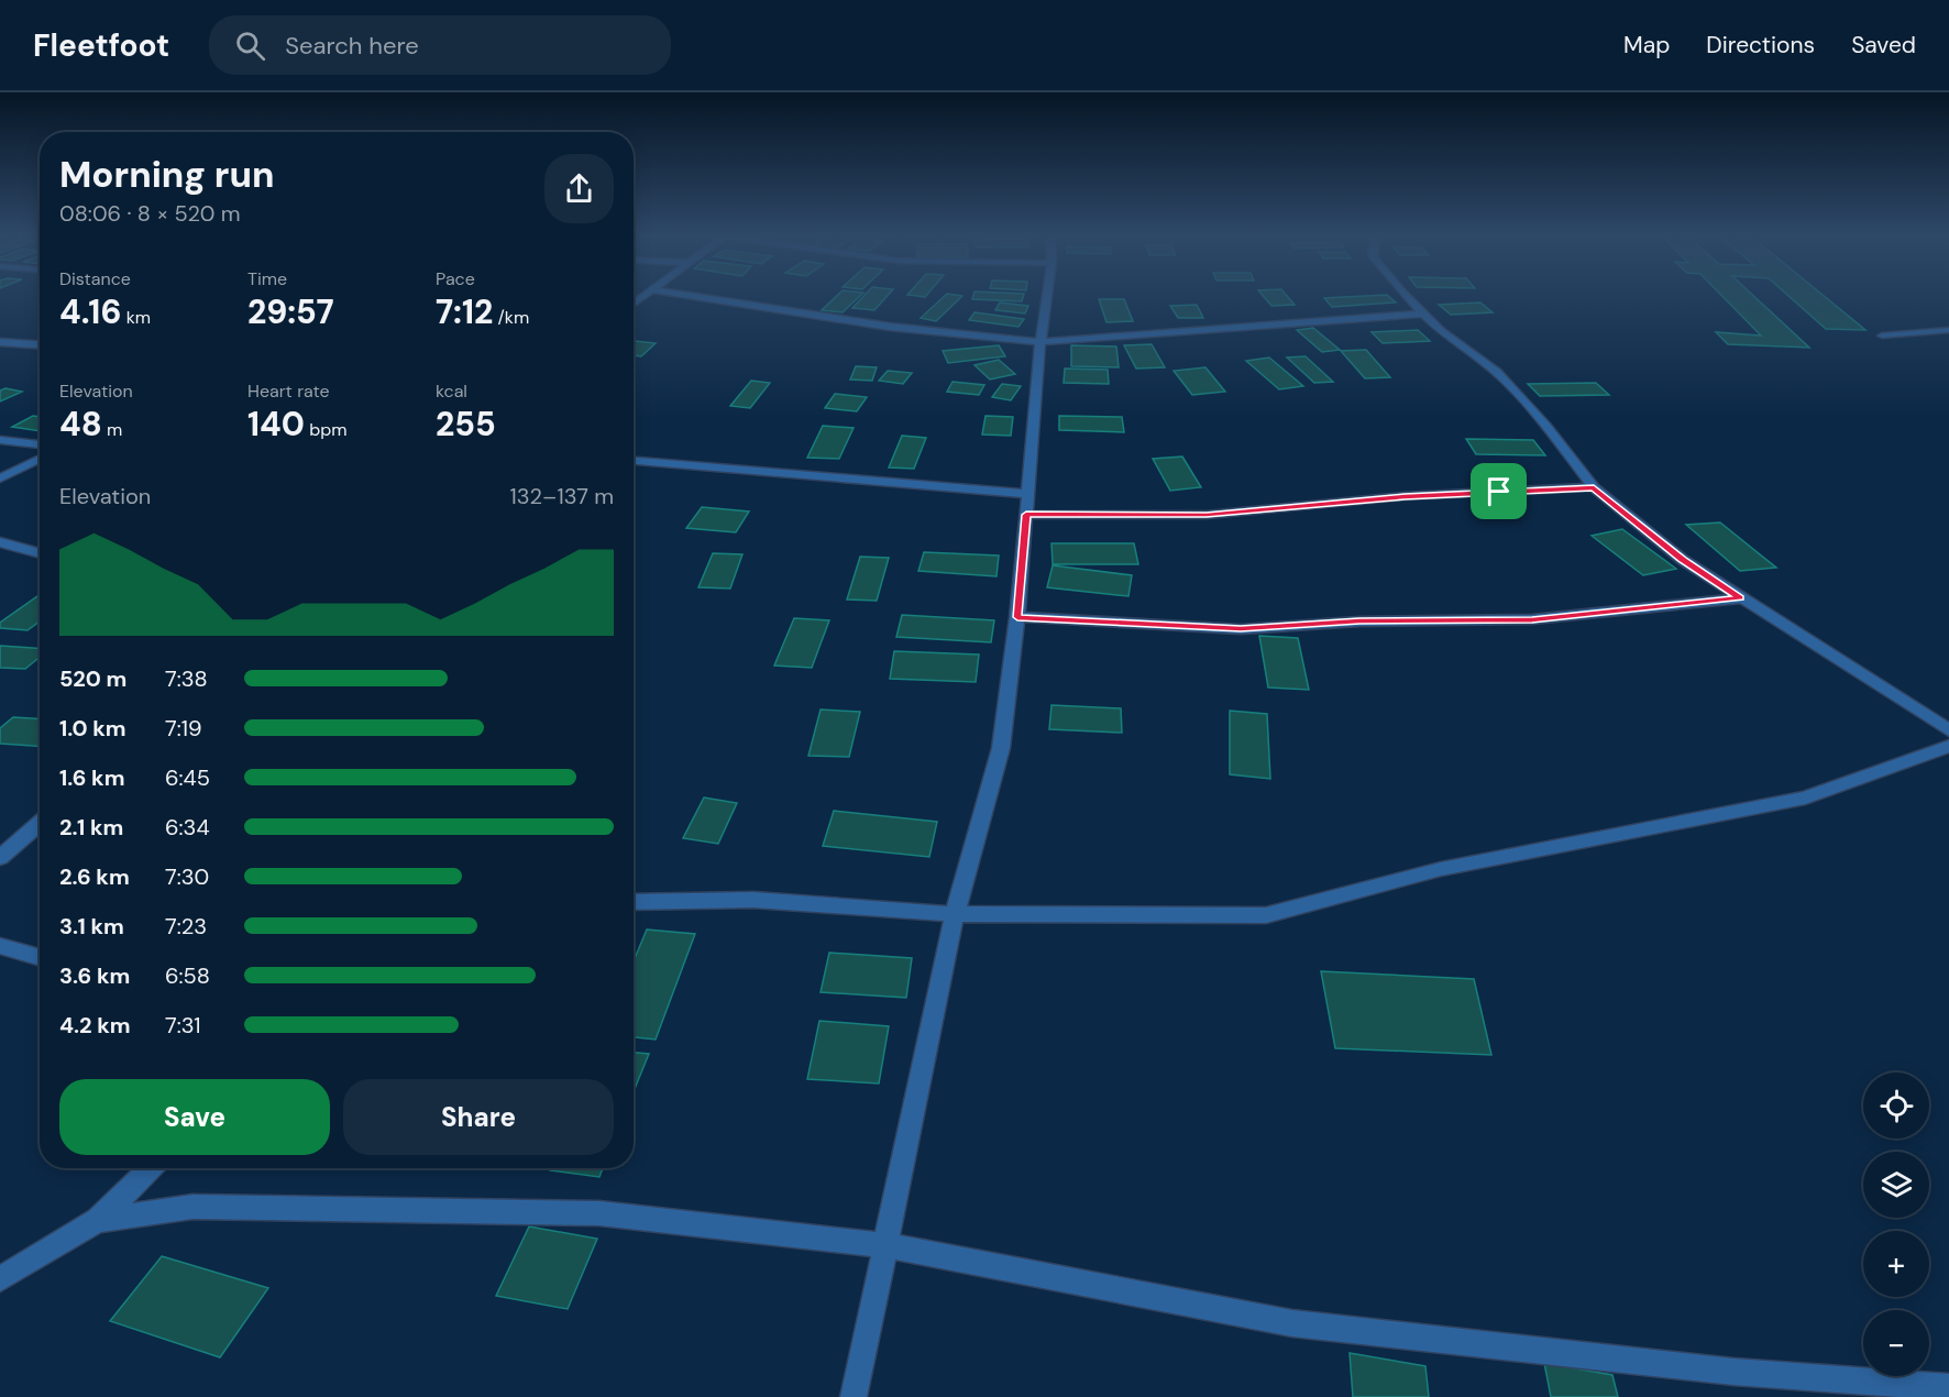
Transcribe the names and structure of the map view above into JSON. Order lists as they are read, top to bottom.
{
  "page": {
    "header": "Fleetfoot",
    "search": "Search here",
    "nav": ["Map", "Directions", "Saved"],
    "heading": ["Morning run", "08:06 · 8 × 520 m"],
    "stats": [
      ["Distance", "4.16 km"],
      ["Time", "29:57"],
      ["Pace", "7:12 /km"],
      ["Elevation", "48 m"],
      ["Heart rate", "140 bpm"],
      ["kcal", "255"]
    ],
    "chart": ["Elevation", "132–137 m"],
    "list": [
      {
        "name": "520 m",
        "note": "7:38"
      },
      {
        "name": "1.0 km",
        "note": "7:19"
      },
      {
        "name": "1.6 km",
        "note": "6:45"
      },
      {
        "name": "2.1 km",
        "note": "6:34"
      },
      {
        "name": "2.6 km",
        "note": "7:30"
      },
      {
        "name": "3.1 km",
        "note": "7:23"
      },
      {
        "name": "3.6 km",
        "note": "6:58"
      },
      {
        "name": "4.2 km",
        "note": "7:31"
      }
    ],
    "buttons": ["Save", "Share"],
    "map_buttons": ["+", "−"]
  }
}
